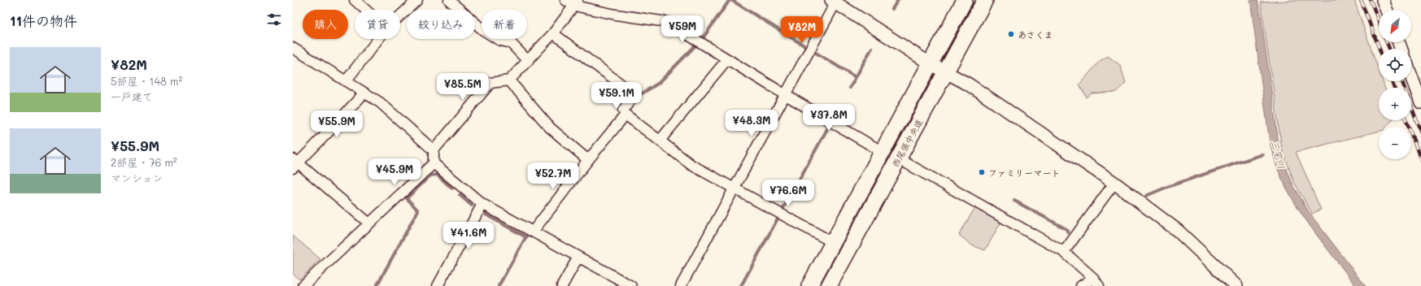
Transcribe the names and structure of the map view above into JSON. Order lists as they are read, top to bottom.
{
  "streets": {
    "main road": ["西尾張中央道"]
  },
  "water": ["三宅川"],
  "places": ["あさくま", "ファミリーマート"],
  "north": "bottom left",
  "page": {
    "heading": "11件の物件",
    "map_buttons": ["+", "−"],
    "chip": [
      "購入",
      "賃貸",
      "絞り込み",
      "新着"
    ],
    "price": [
      "¥59M",
      "¥82M",
      "¥85.5M",
      "¥59.1M",
      "¥37.8M",
      "¥48.3M",
      "¥55.9M",
      "¥45.9M",
      "¥52.7M",
      "¥76.6M",
      "¥41.6M"
    ],
    "list": [
      {
        "name": "¥82M",
        "note": "5部屋 · 148 m² · 一戸建て"
      },
      {
        "name": "¥55.9M",
        "note": "2部屋 · 76 m² · マンション"
      }
    ]
  }
}
